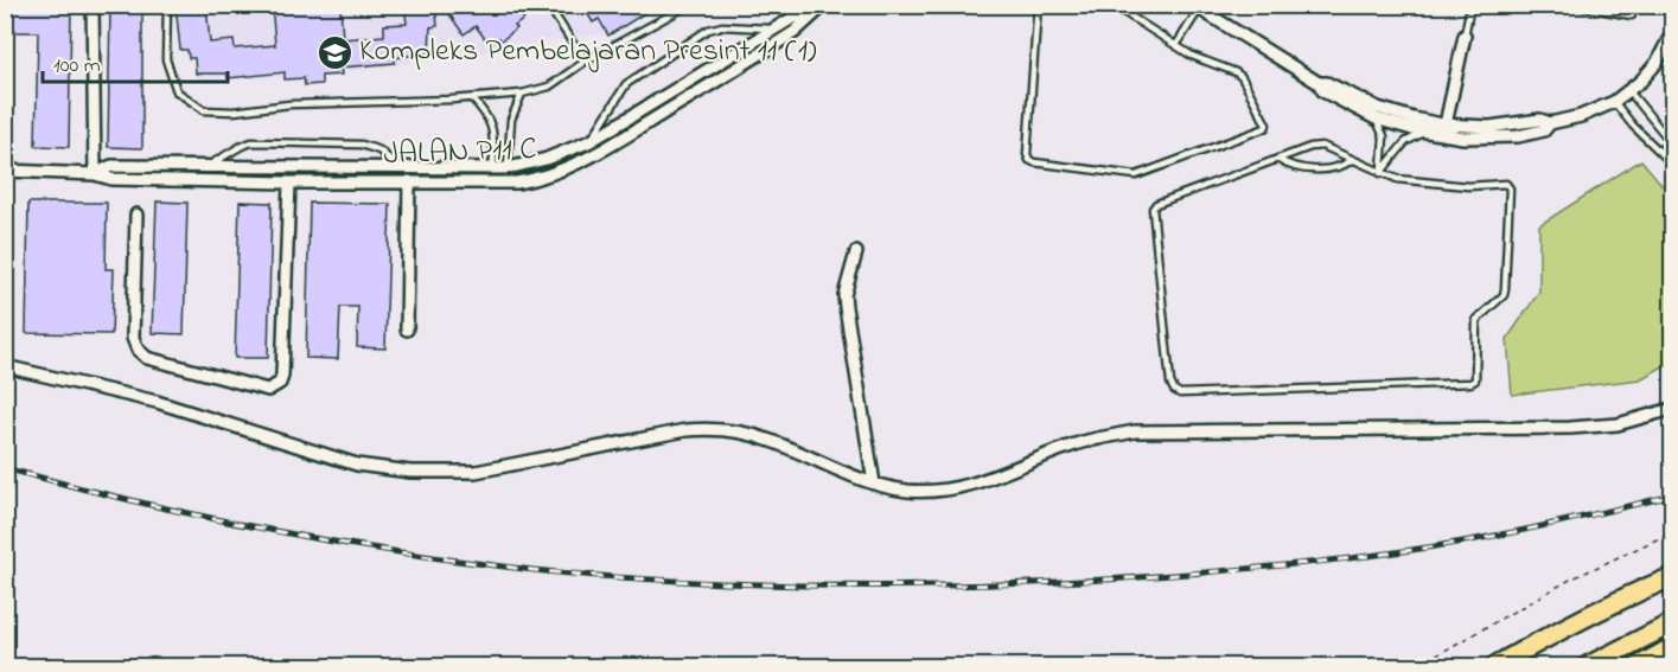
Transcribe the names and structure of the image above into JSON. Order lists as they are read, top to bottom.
{
  "streets": {
    "street": ["JALAN P11 C"]
  },
  "places": {
    "school or university": ["Kompleks Pembelajaran Presint 11 (1)"]
  },
  "scale_bar": "100 m"
}
